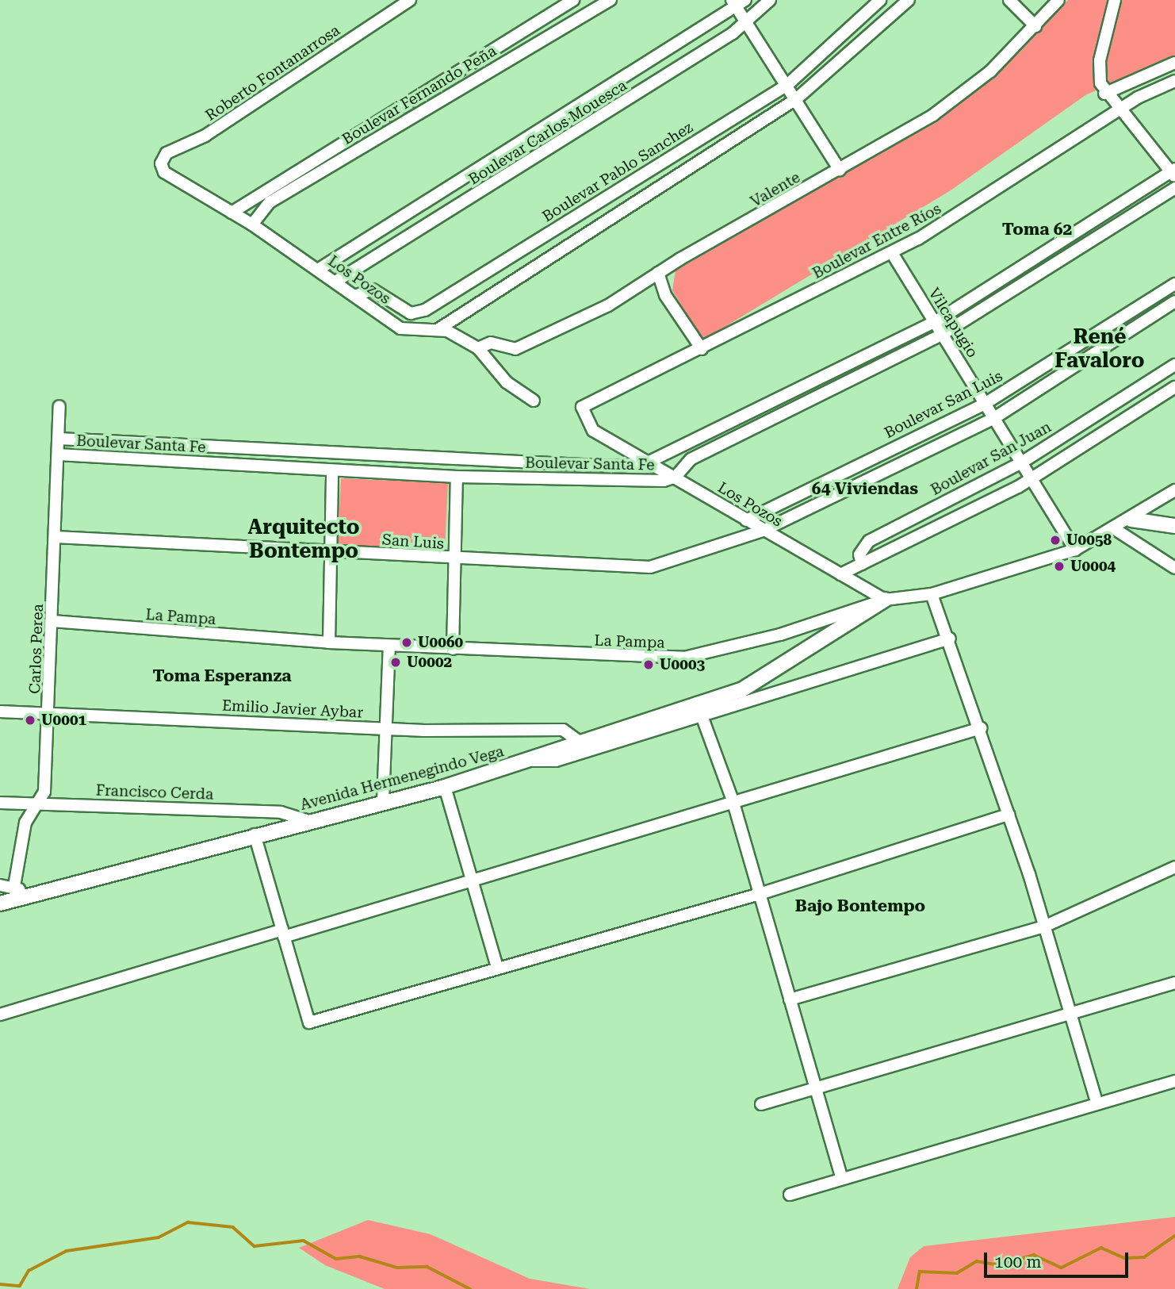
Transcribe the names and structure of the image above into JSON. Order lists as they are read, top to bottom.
{
  "streets": {
    "street": [
      "Roberto Fontanarrosa",
      "Boulevar Fernando Peña",
      "Boulevar Carlos Mouesca",
      "Boulevar Pablo Sanchez",
      "Valente",
      "Boulevar Entre Ríos",
      "Los Pozos",
      "Vilcapugio",
      "Boulevar San Luis",
      "Boulevar Santa Fe",
      "Boulevar San Juan",
      "San Luis",
      "La Pampa",
      "Carlos Perea",
      "Emilio Javier Aybar",
      "Avenida Hermenegindo Vega",
      "Francisco Cerda"
    ]
  },
  "crossings": [
    ["Roberto Fontanarrosa", "Los Pozos"],
    ["Boulevar Fernando Peña", "Los Pozos"],
    ["Boulevar Carlos Mouesca", "Los Pozos"],
    ["Boulevar Pablo Sanchez", "Los Pozos"],
    ["Valente", "Los Pozos"],
    ["Boulevar Entre Ríos", "Los Pozos"],
    ["Boulevar Entre Ríos", "Vilcapugio"],
    ["Los Pozos", "Boulevar San Luis"],
    ["Los Pozos", "Boulevar Santa Fe"],
    ["Los Pozos", "San Luis"],
    ["Los Pozos", "La Pampa"],
    ["Los Pozos", "Avenida Hermenegindo Vega"],
    ["Vilcapugio", "Boulevar San Luis"],
    ["Vilcapugio", "Boulevar Santa Fe"],
    ["Vilcapugio", "Boulevar San Juan"],
    ["Vilcapugio", "La Pampa"],
    ["Boulevar Santa Fe", "Carlos Perea"],
    ["San Luis", "Carlos Perea"],
    ["La Pampa", "Carlos Perea"],
    ["La Pampa", "Avenida Hermenegindo Vega"],
    ["Carlos Perea", "Emilio Javier Aybar"],
    ["Carlos Perea", "Francisco Cerda"],
    ["Emilio Javier Aybar", "Avenida Hermenegindo Vega"],
    ["Avenida Hermenegindo Vega", "Francisco Cerda"]
  ],
  "districts": [
    "Toma 62",
    "René Favaloro",
    "64 Viviendas",
    "Arquitecto Bontempo",
    "Toma Esperanza",
    "Bajo Bontempo"
  ],
  "places": [
    "U0058",
    "U0004",
    "U0060",
    "U0002",
    "U0003",
    "U0001"
  ],
  "scale_bar": "100 m"
}
